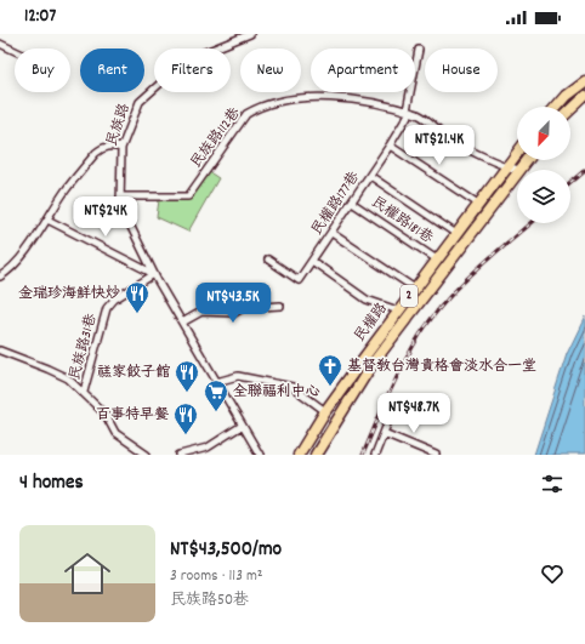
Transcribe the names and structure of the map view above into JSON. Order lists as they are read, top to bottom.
{
  "streets": {
    "main road": ["2", "民權路"],
    "street": [
      "民族路",
      "民族路112巷",
      "民權路177巷",
      "民權路181巷",
      "民族路31巷"
    ]
  },
  "crossings": [
    ["民族路", "民族路112巷"],
    ["民族路", "民族路31巷"],
    ["民族路112巷", "民權路177巷"],
    ["民權路177巷", "民權路181巷"],
    ["民權路181巷", "民權路"]
  ],
  "places": {
    "restaurant": ["金瑞珍海鮮快炒", "禚家餃子館", "百事特早餐"],
    "church": ["基督教台灣貴格會淡水合一堂"],
    "supermarket": ["全聯福利中心"]
  },
  "north": "bottom left",
  "page": {
    "status": "12:07",
    "chip": [
      "Buy",
      "Rent",
      "Filters",
      "New",
      "Apartment",
      "House"
    ],
    "price": [
      "NT$21.4K",
      "NT$24K",
      "NT$43.5K",
      "NT$48.7K"
    ],
    "heading": "4 homes",
    "list": [
      {
        "name": "NT$43,500/mo",
        "note": "3 rooms · 113 m² · 民族路50巷"
      }
    ]
  }
}
